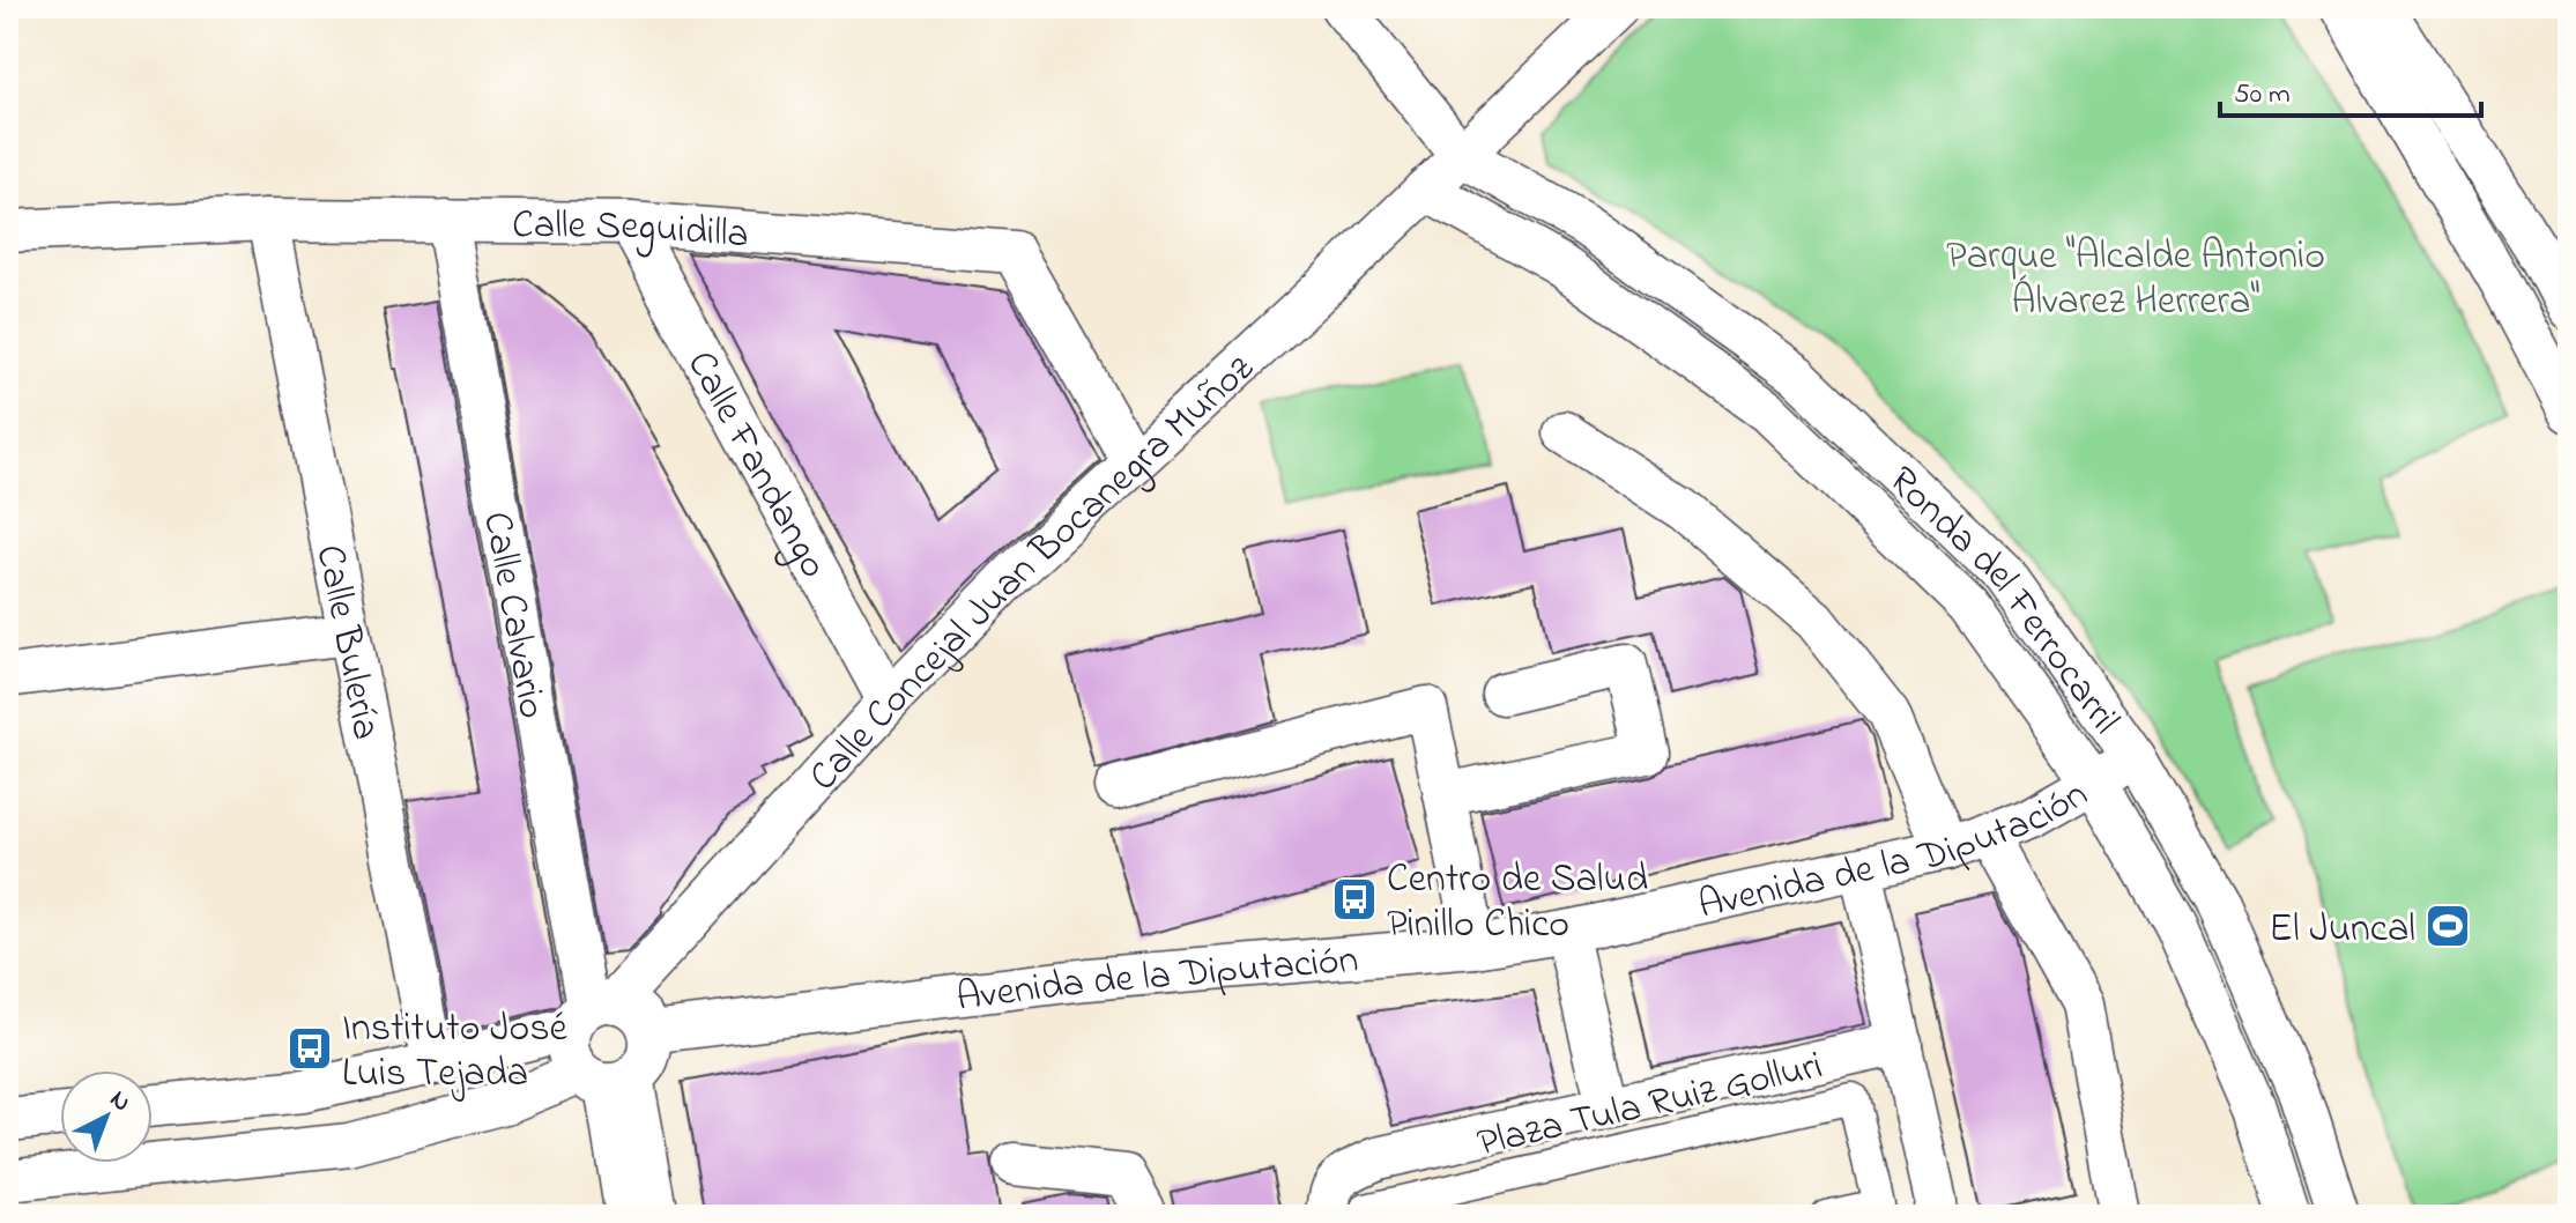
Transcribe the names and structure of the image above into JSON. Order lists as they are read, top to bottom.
{
  "streets": {
    "street": [
      "Calle Seguidilla",
      "Calle Fandango",
      "Calle Concejal Juan Bocanegra Muñoz",
      "Ronda del Ferrocarril",
      "Calle Calvario",
      "Calle Bulería",
      "Avenida de la Diputación",
      "Plaza Tula Ruiz Golluri"
    ]
  },
  "crossings": [
    ["Calle Seguidilla", "Calle Fandango"],
    ["Calle Seguidilla", "Calle Concejal Juan Bocanegra Muñoz"],
    ["Calle Seguidilla", "Calle Calvario"],
    ["Calle Seguidilla", "Calle Bulería"],
    ["Calle Fandango", "Calle Concejal Juan Bocanegra Muñoz"],
    ["Calle Concejal Juan Bocanegra Muñoz", "Ronda del Ferrocarril"],
    ["Calle Concejal Juan Bocanegra Muñoz", "Calle Calvario"],
    ["Calle Concejal Juan Bocanegra Muñoz", "Avenida de la Diputación"],
    ["Ronda del Ferrocarril", "Avenida de la Diputación"],
    ["Calle Calvario", "Avenida de la Diputación"]
  ],
  "parks": ["Parque \"Alcalde Antonio Álvarez Herrera\""],
  "places": {
    "bus stop": ["Centro de Salud Pinillo Chico", "Instituto José Luis Tejada"],
    "sports": ["El Juncal"]
  },
  "scale_bar": "50 m",
  "north": "top right"
}
